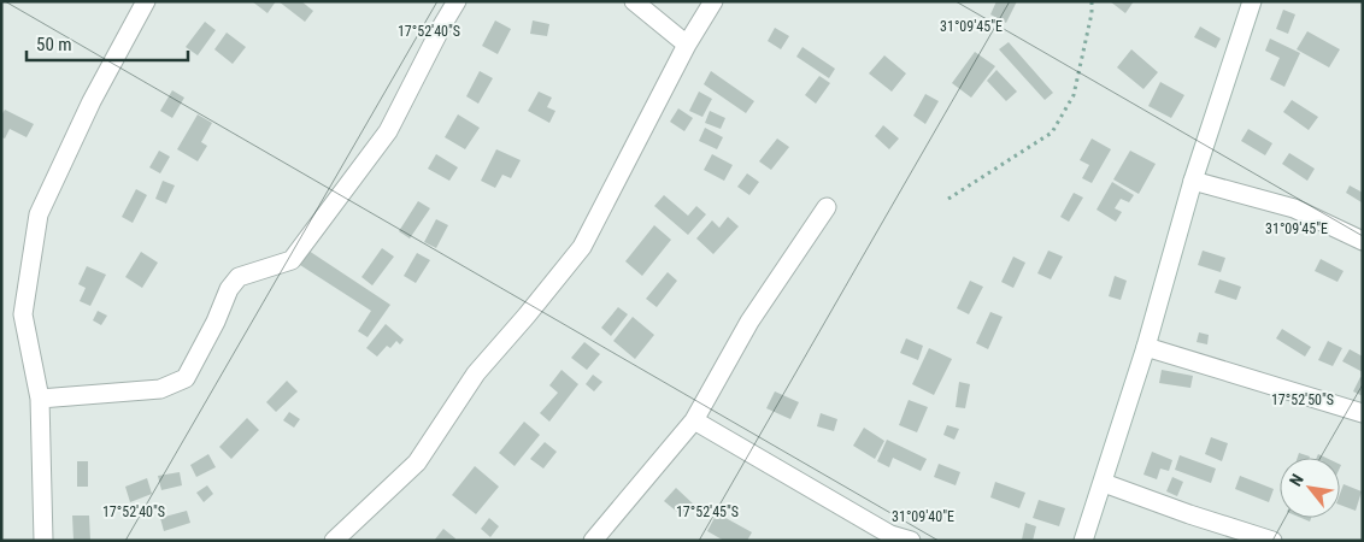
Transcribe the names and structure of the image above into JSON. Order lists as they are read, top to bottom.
{
  "scale_bar": "50 m",
  "north": "top left",
  "coordinates": [
    "31°09'45\"E",
    "17°52'40\"S",
    "17°52'50\"S",
    "17°52'45\"S",
    "31°09'40\"E"
  ]
}
